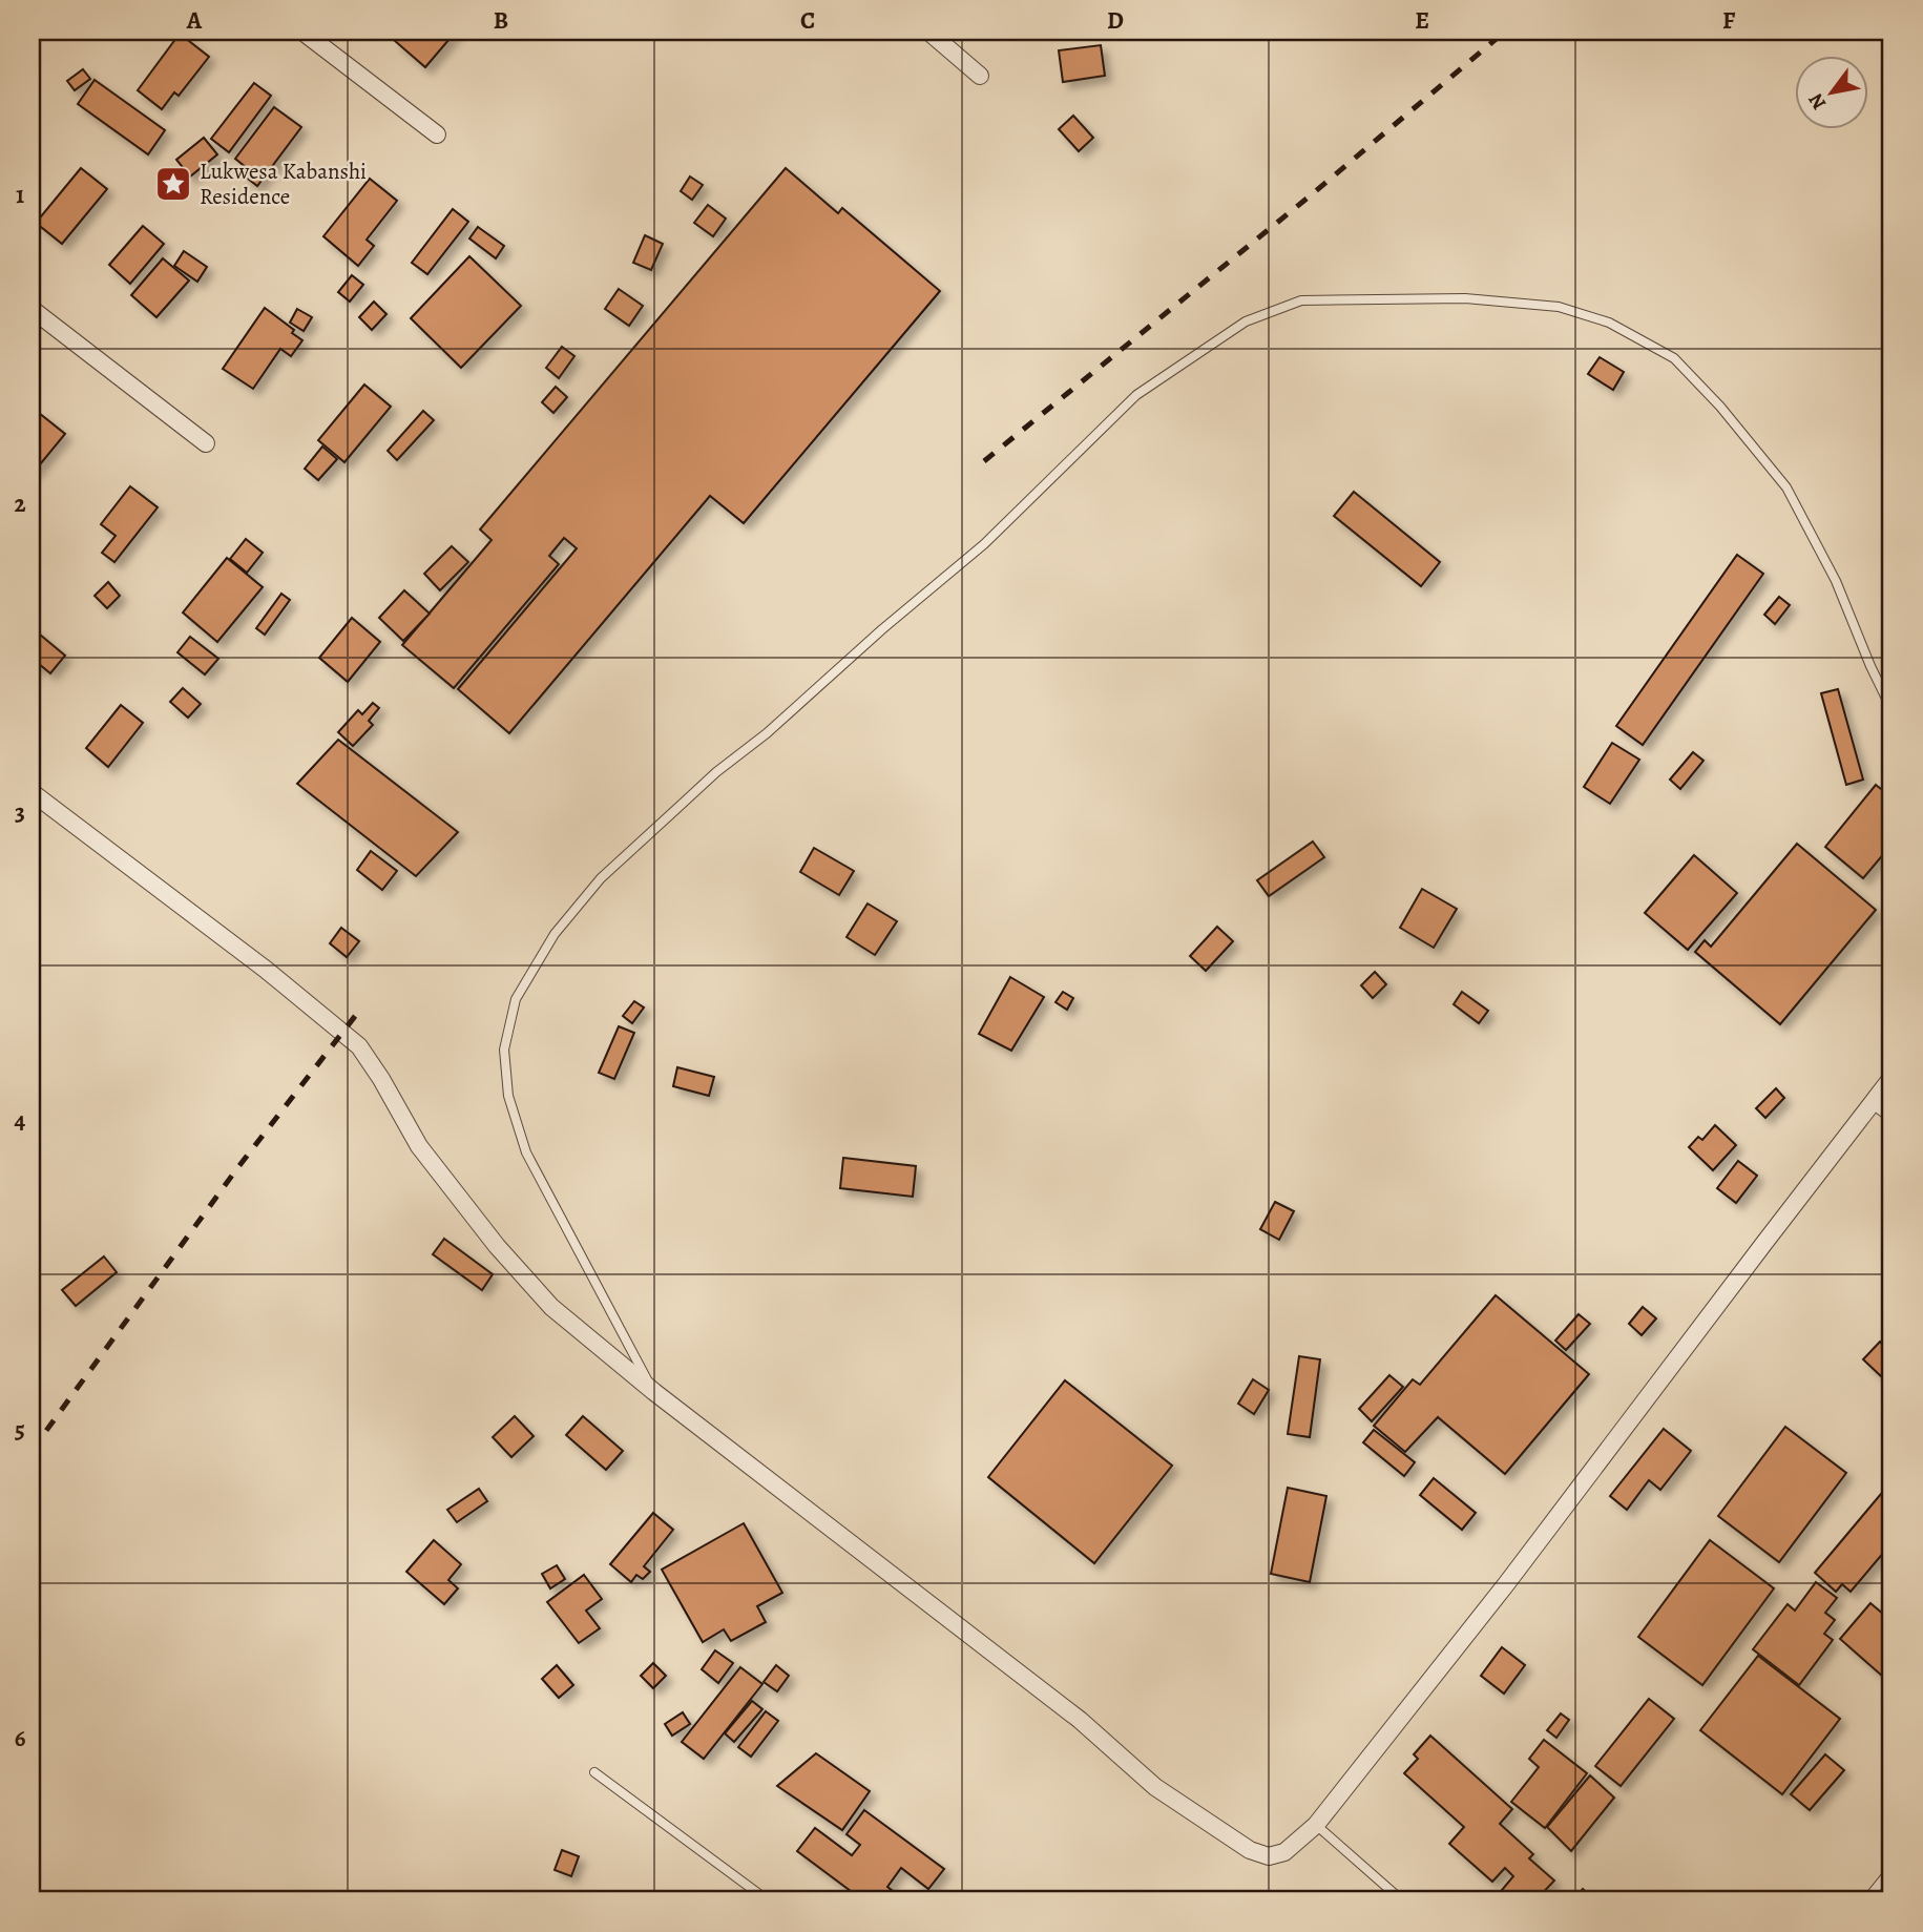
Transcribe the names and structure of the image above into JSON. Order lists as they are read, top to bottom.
{
  "places": {
    "place": ["Lukwesa Kabanshi Residence"]
  },
  "north": "bottom left",
  "grid": {
    "columns": [
      "A",
      "B",
      "C",
      "D",
      "E",
      "F"
    ],
    "rows": [
      "1",
      "2",
      "3",
      "4",
      "5",
      "6"
    ]
  }
}
